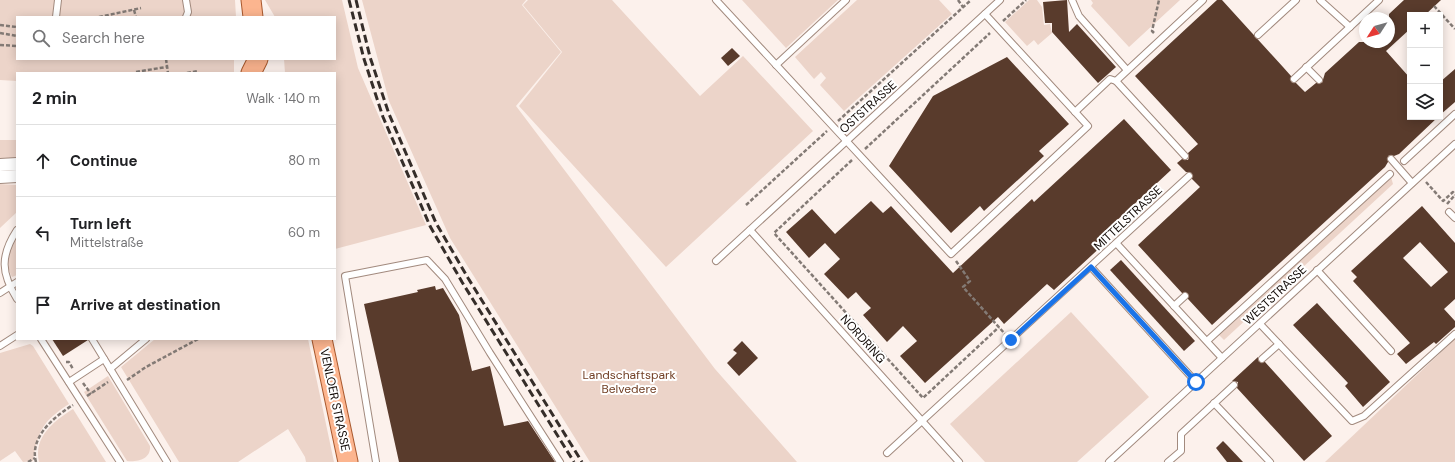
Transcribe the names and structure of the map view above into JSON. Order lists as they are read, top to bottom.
{
  "streets": {
    "main road": ["VENLOER STRASSE"],
    "lane": [
      "OSTSTRASSE",
      "MITTELSTRASSE",
      "WESTSTRASSE",
      "NORDRING"
    ]
  },
  "crossings": [
    ["OSTSTRASSE", "NORDRING"],
    ["MITTELSTRASSE", "NORDRING"]
  ],
  "parks": ["Landschaftspark Belvedere"],
  "north": "bottom left",
  "page": {
    "map_buttons": ["+", "−"],
    "search": "Search here",
    "heading": ["2 min", "Walk · 140 m"],
    "list": [
      ["Continue", "80 m"],
      ["Turn left", "Mittelstraße", "60 m"],
      "Arrive at destination"
    ]
  }
}
